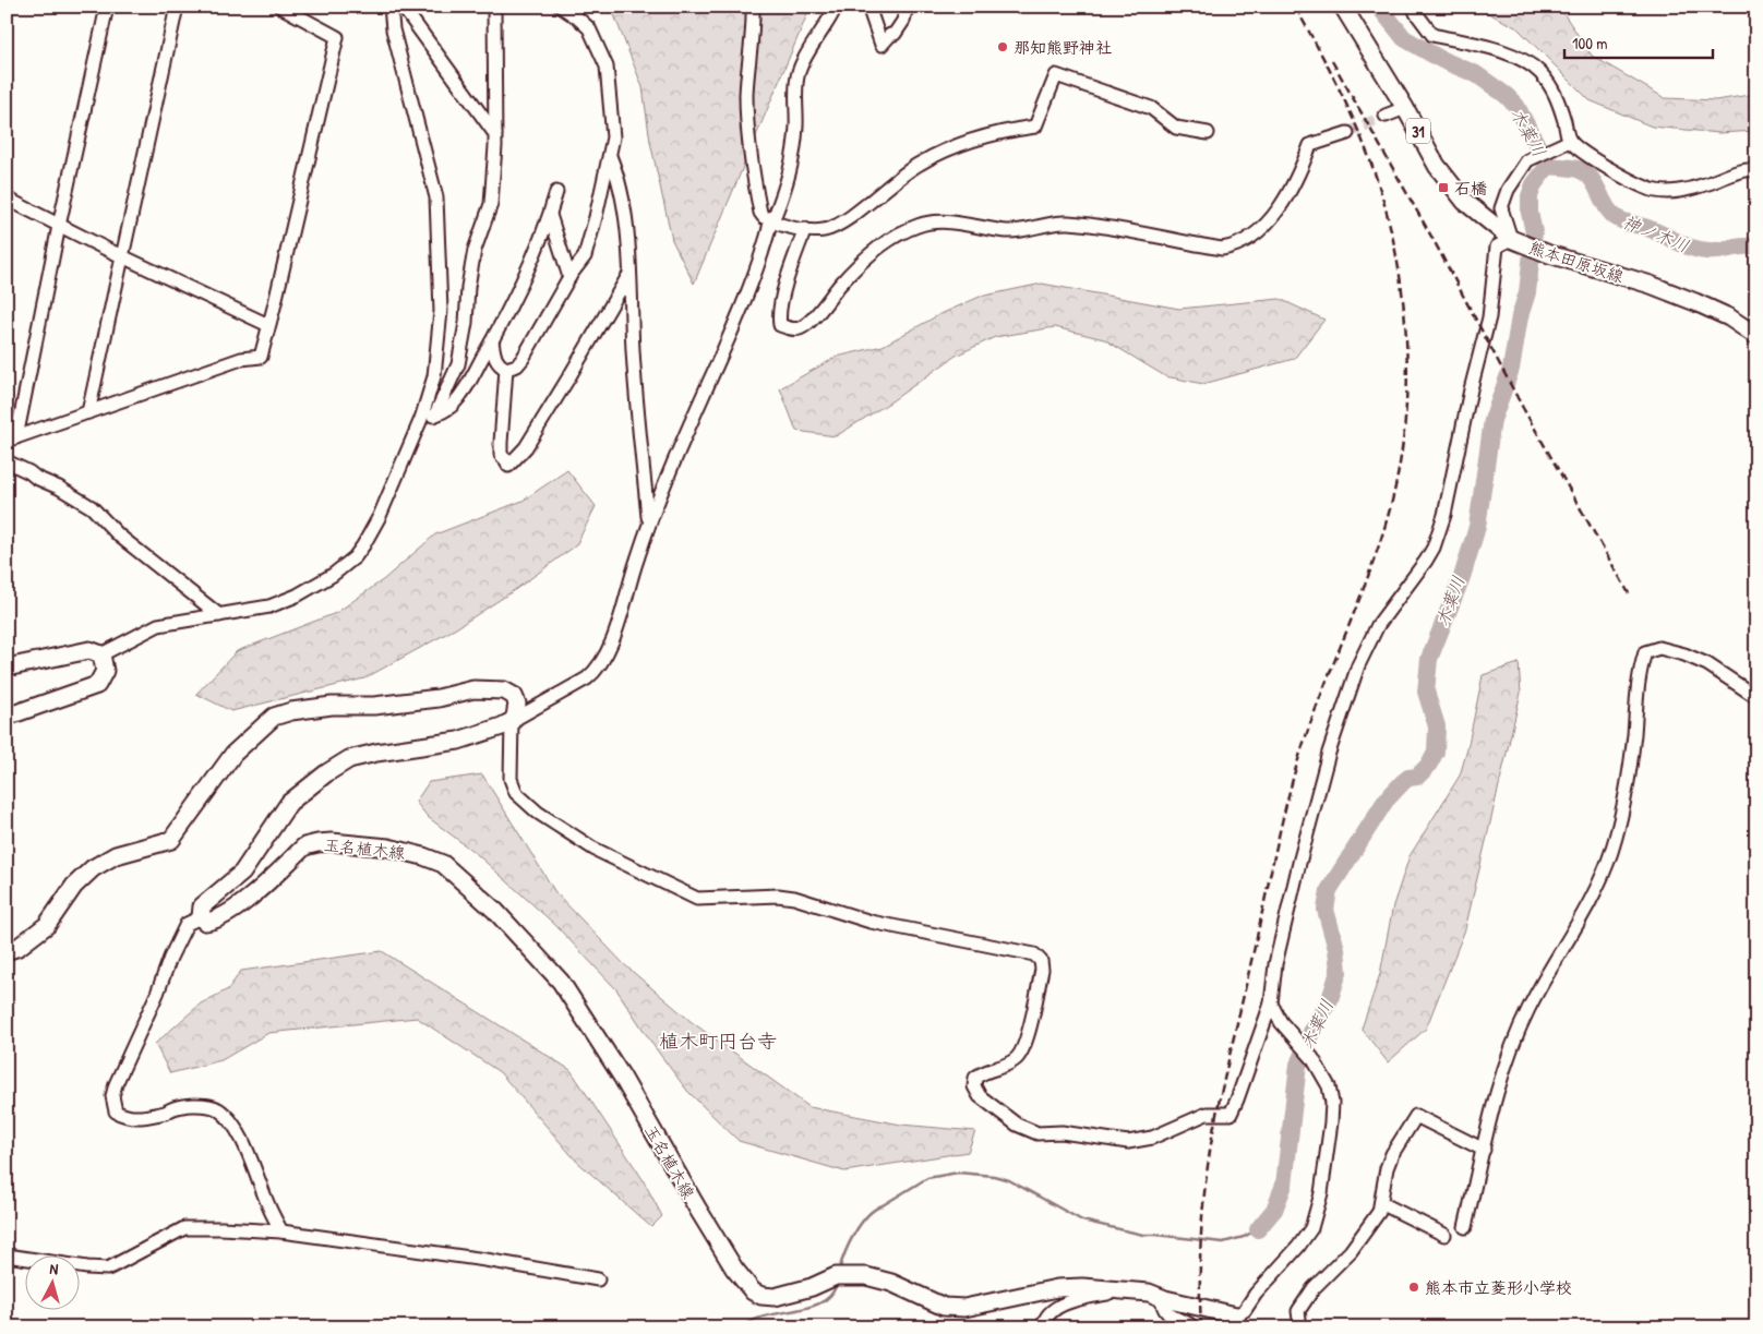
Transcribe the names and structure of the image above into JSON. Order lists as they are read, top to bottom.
{
  "streets": {
    "main road": ["31", "熊本田原坂線", "玉名植木線"]
  },
  "districts": ["植木町円台寺"],
  "water": ["木葉川", "神ノ木川"],
  "places": {
    "other": ["那知熊野神社", "熊本市立菱形小学校"],
    "transit": ["石橋"]
  },
  "scale_bar": "100 m",
  "north": "top"
}
